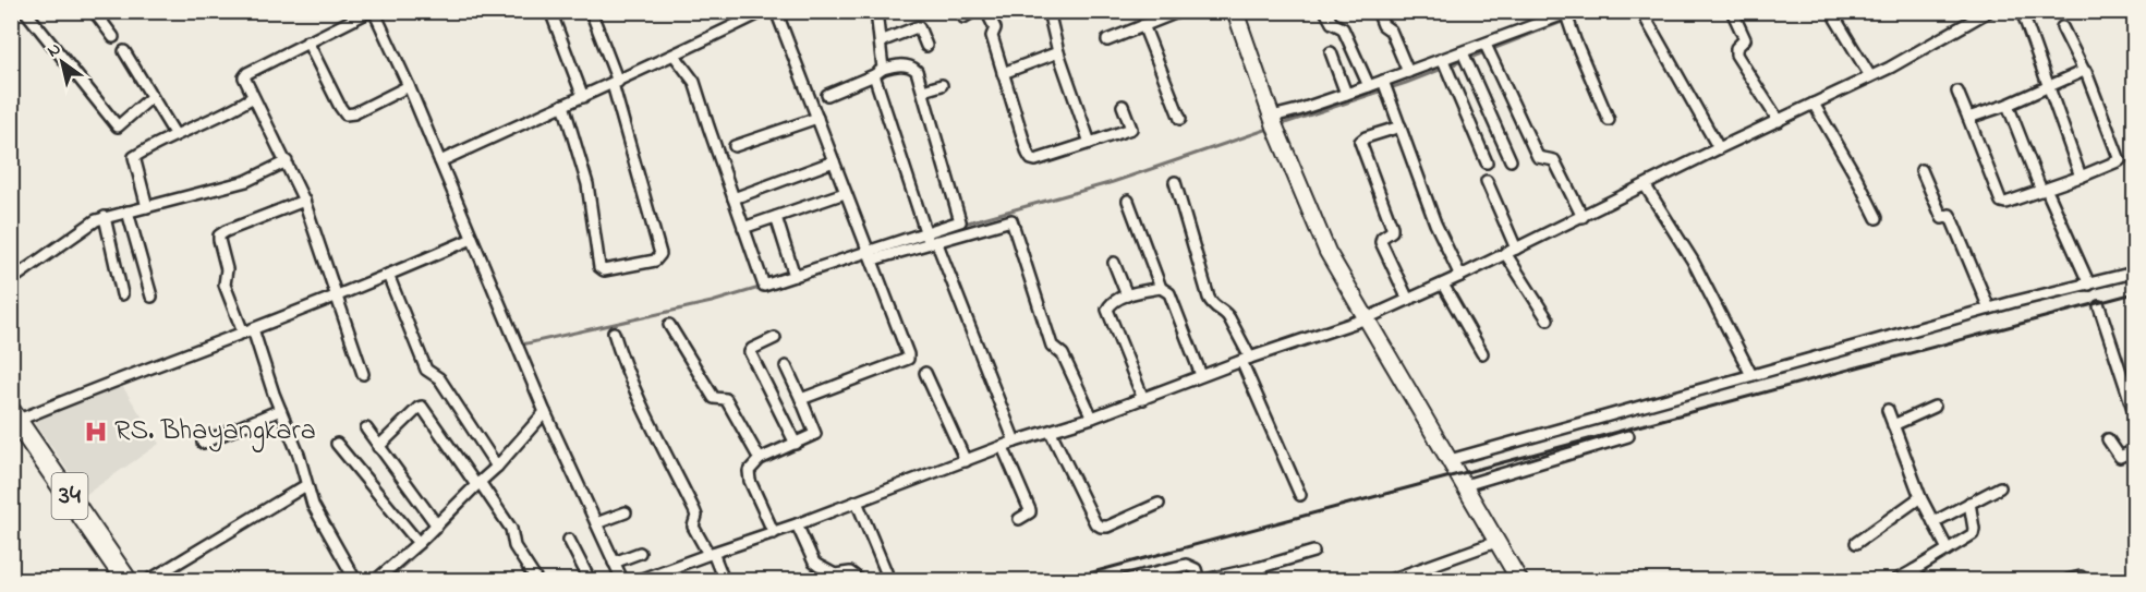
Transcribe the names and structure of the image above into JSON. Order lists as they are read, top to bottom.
{
  "streets": {
    "highway": ["34"]
  },
  "places": {
    "hospital": ["RS. Bhayangkara"]
  },
  "north": "top left"
}
